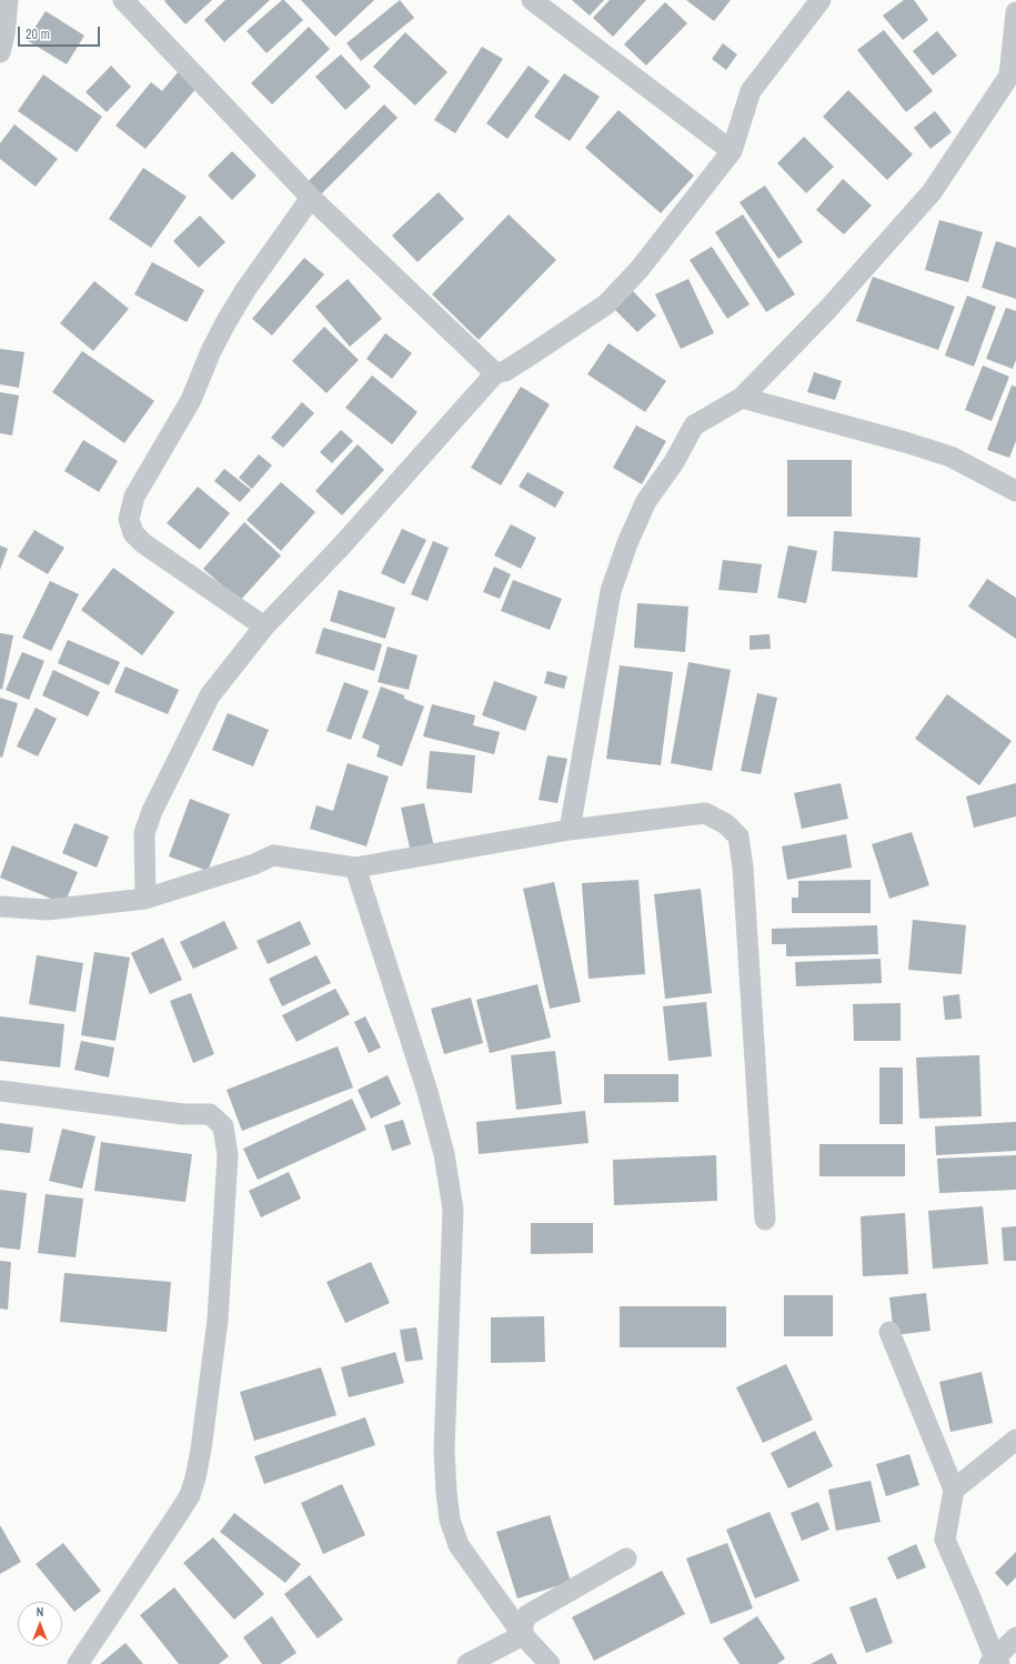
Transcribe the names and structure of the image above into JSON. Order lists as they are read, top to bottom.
{
  "scale_bar": "20 m",
  "north": "top"
}
